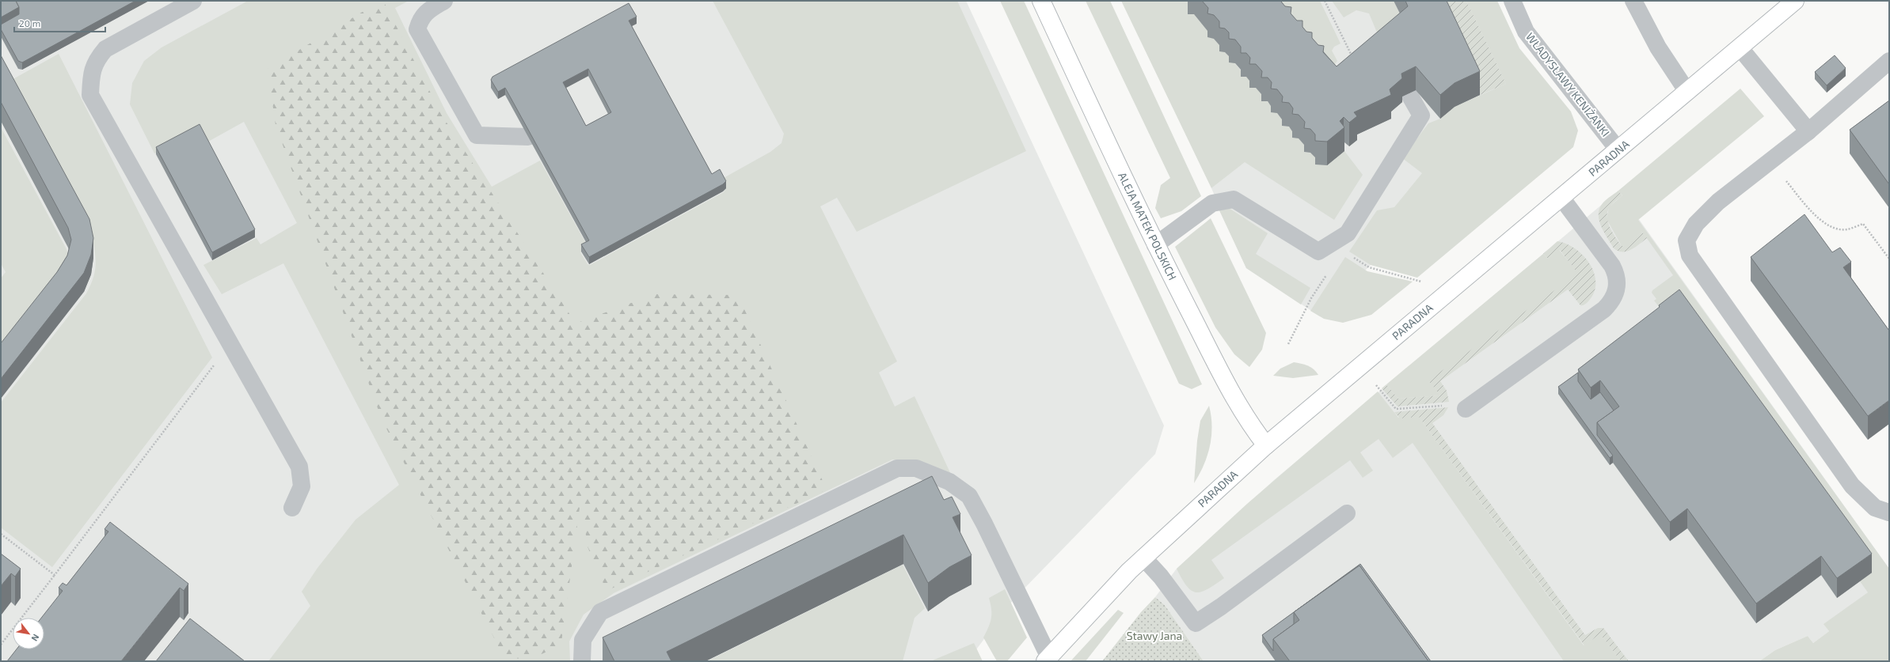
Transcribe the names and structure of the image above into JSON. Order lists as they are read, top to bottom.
{
  "streets": {
    "street": ["WŁADYSŁAWY KENIŻANKI", "PARADNA", "ALEJA MATEK POLSKICH"]
  },
  "crossings": [
    ["WŁADYSŁAWY KENIŻANKI", "PARADNA"],
    ["PARADNA", "ALEJA MATEK POLSKICH"]
  ],
  "parks": ["Stawy Jana"],
  "scale_bar": "20 m",
  "north": "bottom right"
}
